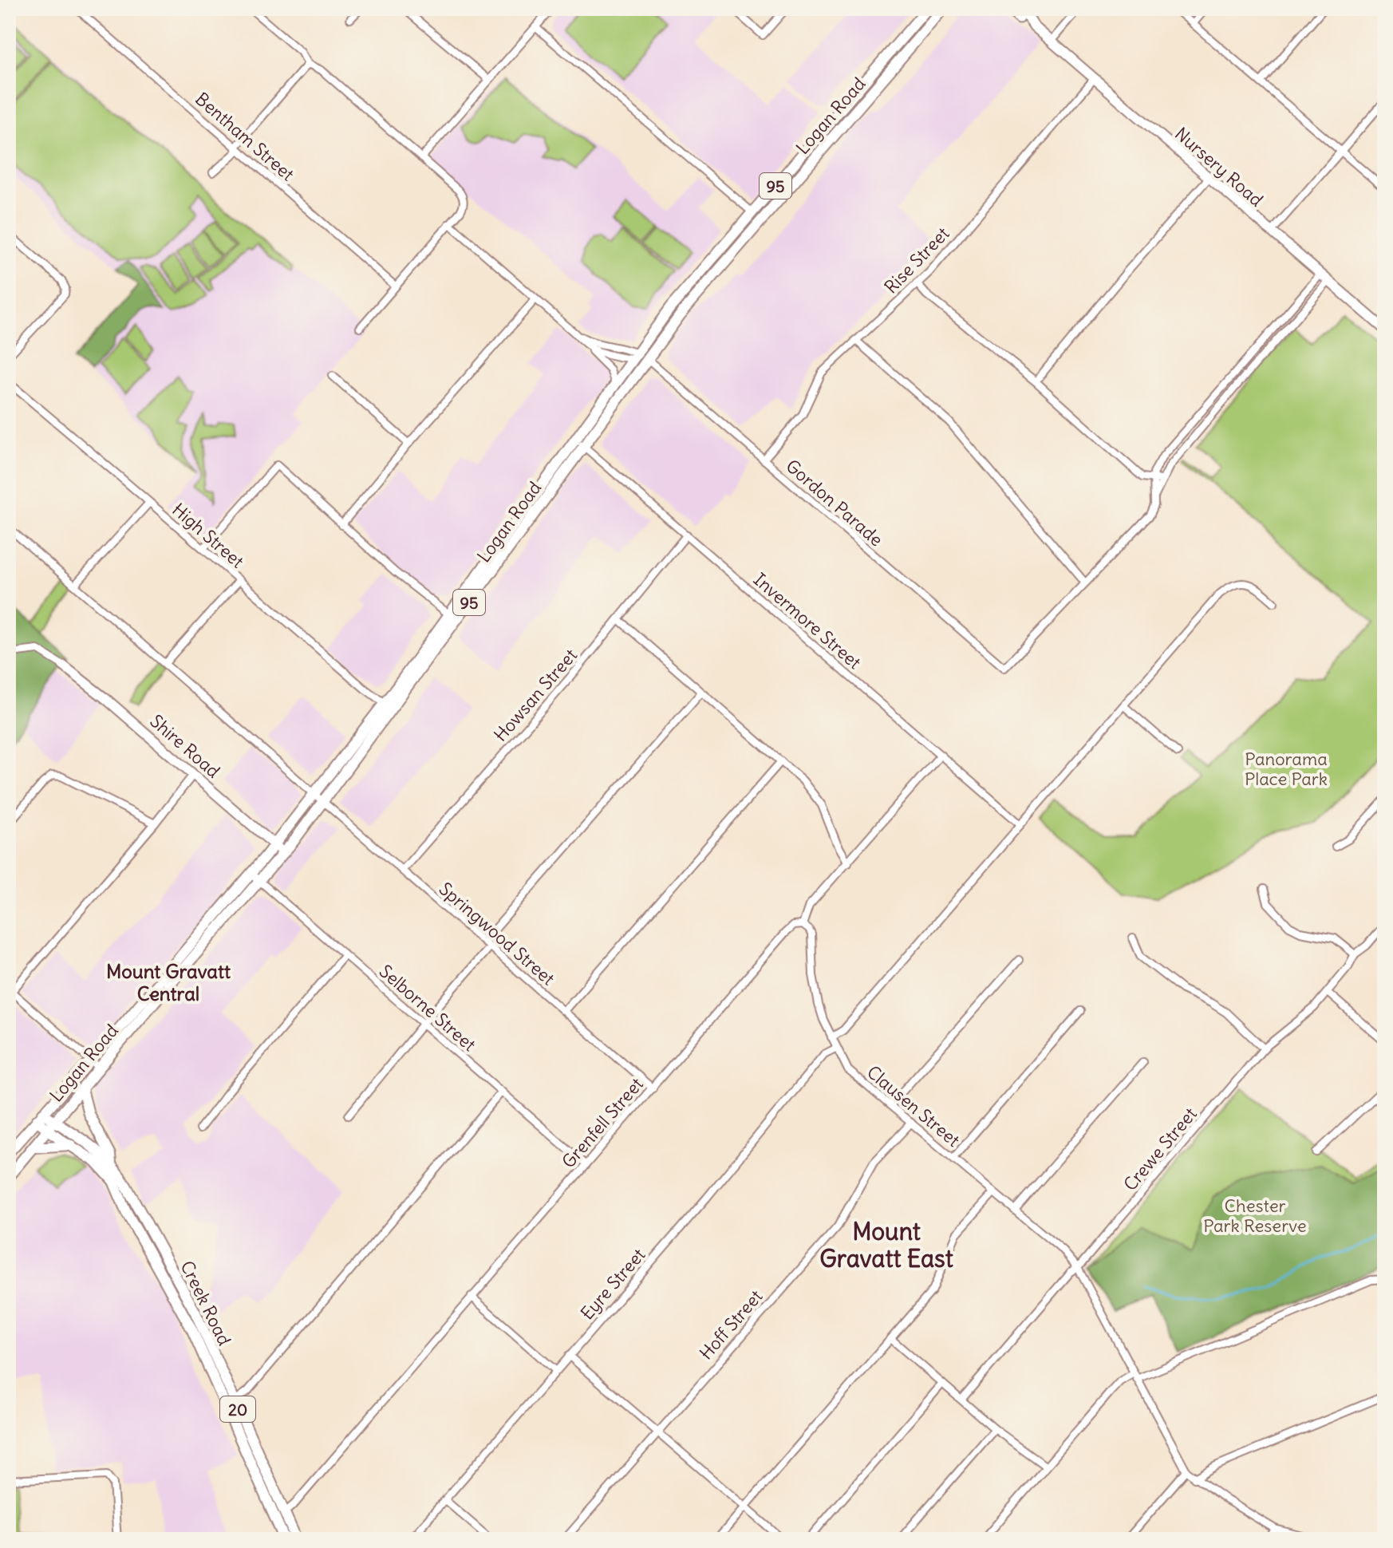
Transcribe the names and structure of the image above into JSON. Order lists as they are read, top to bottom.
{
  "streets": {
    "main road": [
      "Logan Road",
      "Nursery Road",
      "95",
      "Shire Road",
      "Creek Road",
      "20"
    ],
    "street": [
      "Bentham Street",
      "Rise Street",
      "Gordon Parade",
      "High Street",
      "Invermore Street",
      "Howsan Street",
      "Springwood Street",
      "Selborne Street",
      "Clausen Street",
      "Grenfell Street",
      "Crewe Street",
      "Eyre Street",
      "Hoff Street"
    ]
  },
  "crossings": [
    ["Logan Road", "Gordon Parade"],
    ["Logan Road", "High Street"],
    ["Logan Road", "Invermore Street"],
    ["Logan Road", "Shire Road"],
    ["Logan Road", "Springwood Street"],
    ["Logan Road", "Selborne Street"],
    ["Logan Road", "Creek Road"],
    ["Nursery Road", "Rise Street"],
    ["Rise Street", "Gordon Parade"],
    ["Invermore Street", "Howsan Street"],
    ["Invermore Street", "Grenfell Street"],
    ["Howsan Street", "Springwood Street"],
    ["Springwood Street", "Grenfell Street"],
    ["Selborne Street", "Grenfell Street"],
    ["Clausen Street", "Grenfell Street"],
    ["Clausen Street", "Crewe Street"],
    ["Clausen Street", "Eyre Street"],
    ["Clausen Street", "Hoff Street"],
    ["Grenfell Street", "Creek Road"]
  ],
  "districts": ["Mount Gravatt Central", "Mount Gravatt East"],
  "parks": ["Panorama Place Park", "Chester Park Reserve"]
}
